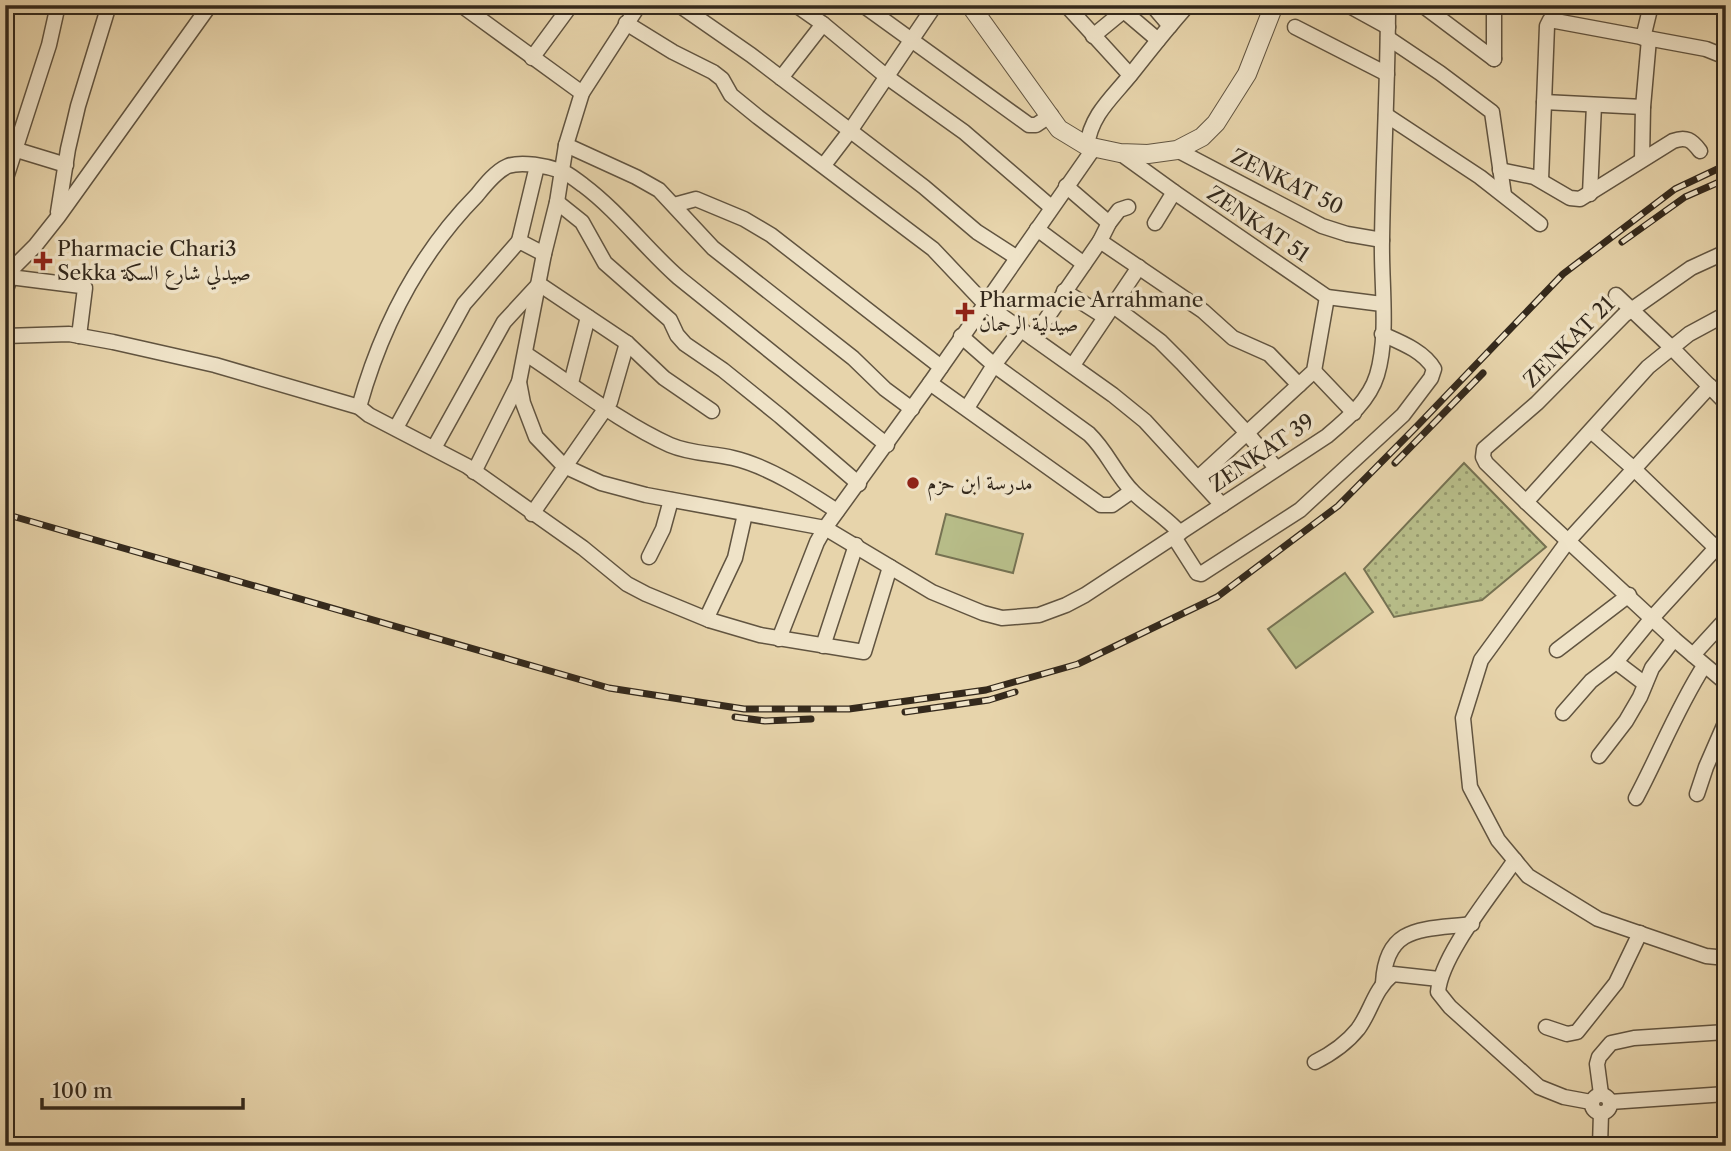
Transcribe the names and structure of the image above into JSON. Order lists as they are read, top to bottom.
{
  "streets": {
    "street": [
      "ZENKAT 50",
      "ZENKAT 51",
      "ZENKAT 21",
      "ZENKAT 39"
    ]
  },
  "crossings": [
    ["ZENKAT 50", "ZENKAT 39"],
    ["ZENKAT 51", "ZENKAT 39"]
  ],
  "places": {
    "health": ["Pharmacie Chari3 Sekka صيدلي شارع السكة", "Pharmacie Arrahmane صيدلية الرحمان"],
    "other": ["مدرسة ابن حزم"]
  },
  "scale_bar": "100 m"
}
